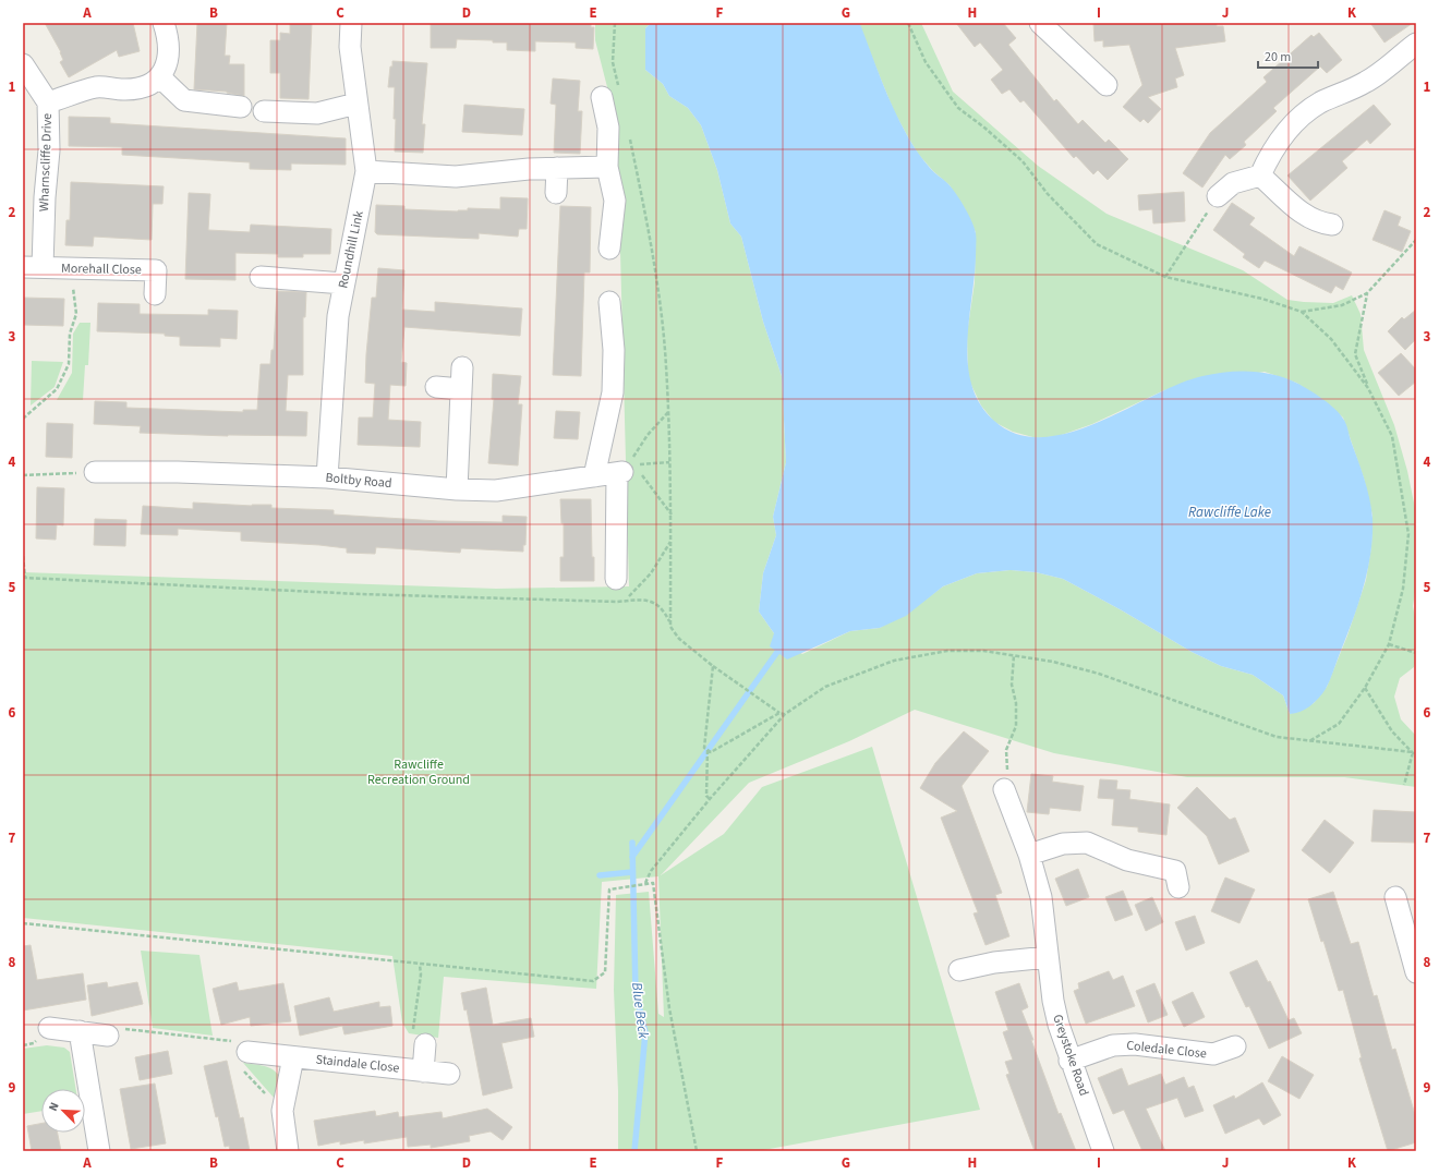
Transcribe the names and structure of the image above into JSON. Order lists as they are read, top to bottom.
{
  "streets": {
    "street": [
      "Wharnscliffe Drive",
      "Roundhill Link",
      "Morehall Close",
      "Boltby Road",
      "Coledale Close",
      "Greystoke Road",
      "Staindale Close"
    ]
  },
  "crossings": [
    ["Wharnscliffe Drive", "Morehall Close"],
    ["Roundhill Link", "Boltby Road"],
    ["Coledale Close", "Greystoke Road"]
  ],
  "water": ["Rawcliffe Lake", "Blue Beck"],
  "parks": ["Rawcliffe Recreation Ground"],
  "scale_bar": "20 m",
  "north": "top left",
  "grid": {
    "columns": [
      "A",
      "B",
      "C",
      "D",
      "E",
      "F",
      "G",
      "H",
      "I",
      "J",
      "K"
    ],
    "rows": [
      "1",
      "2",
      "3",
      "4",
      "5",
      "6",
      "7",
      "8",
      "9"
    ]
  }
}
